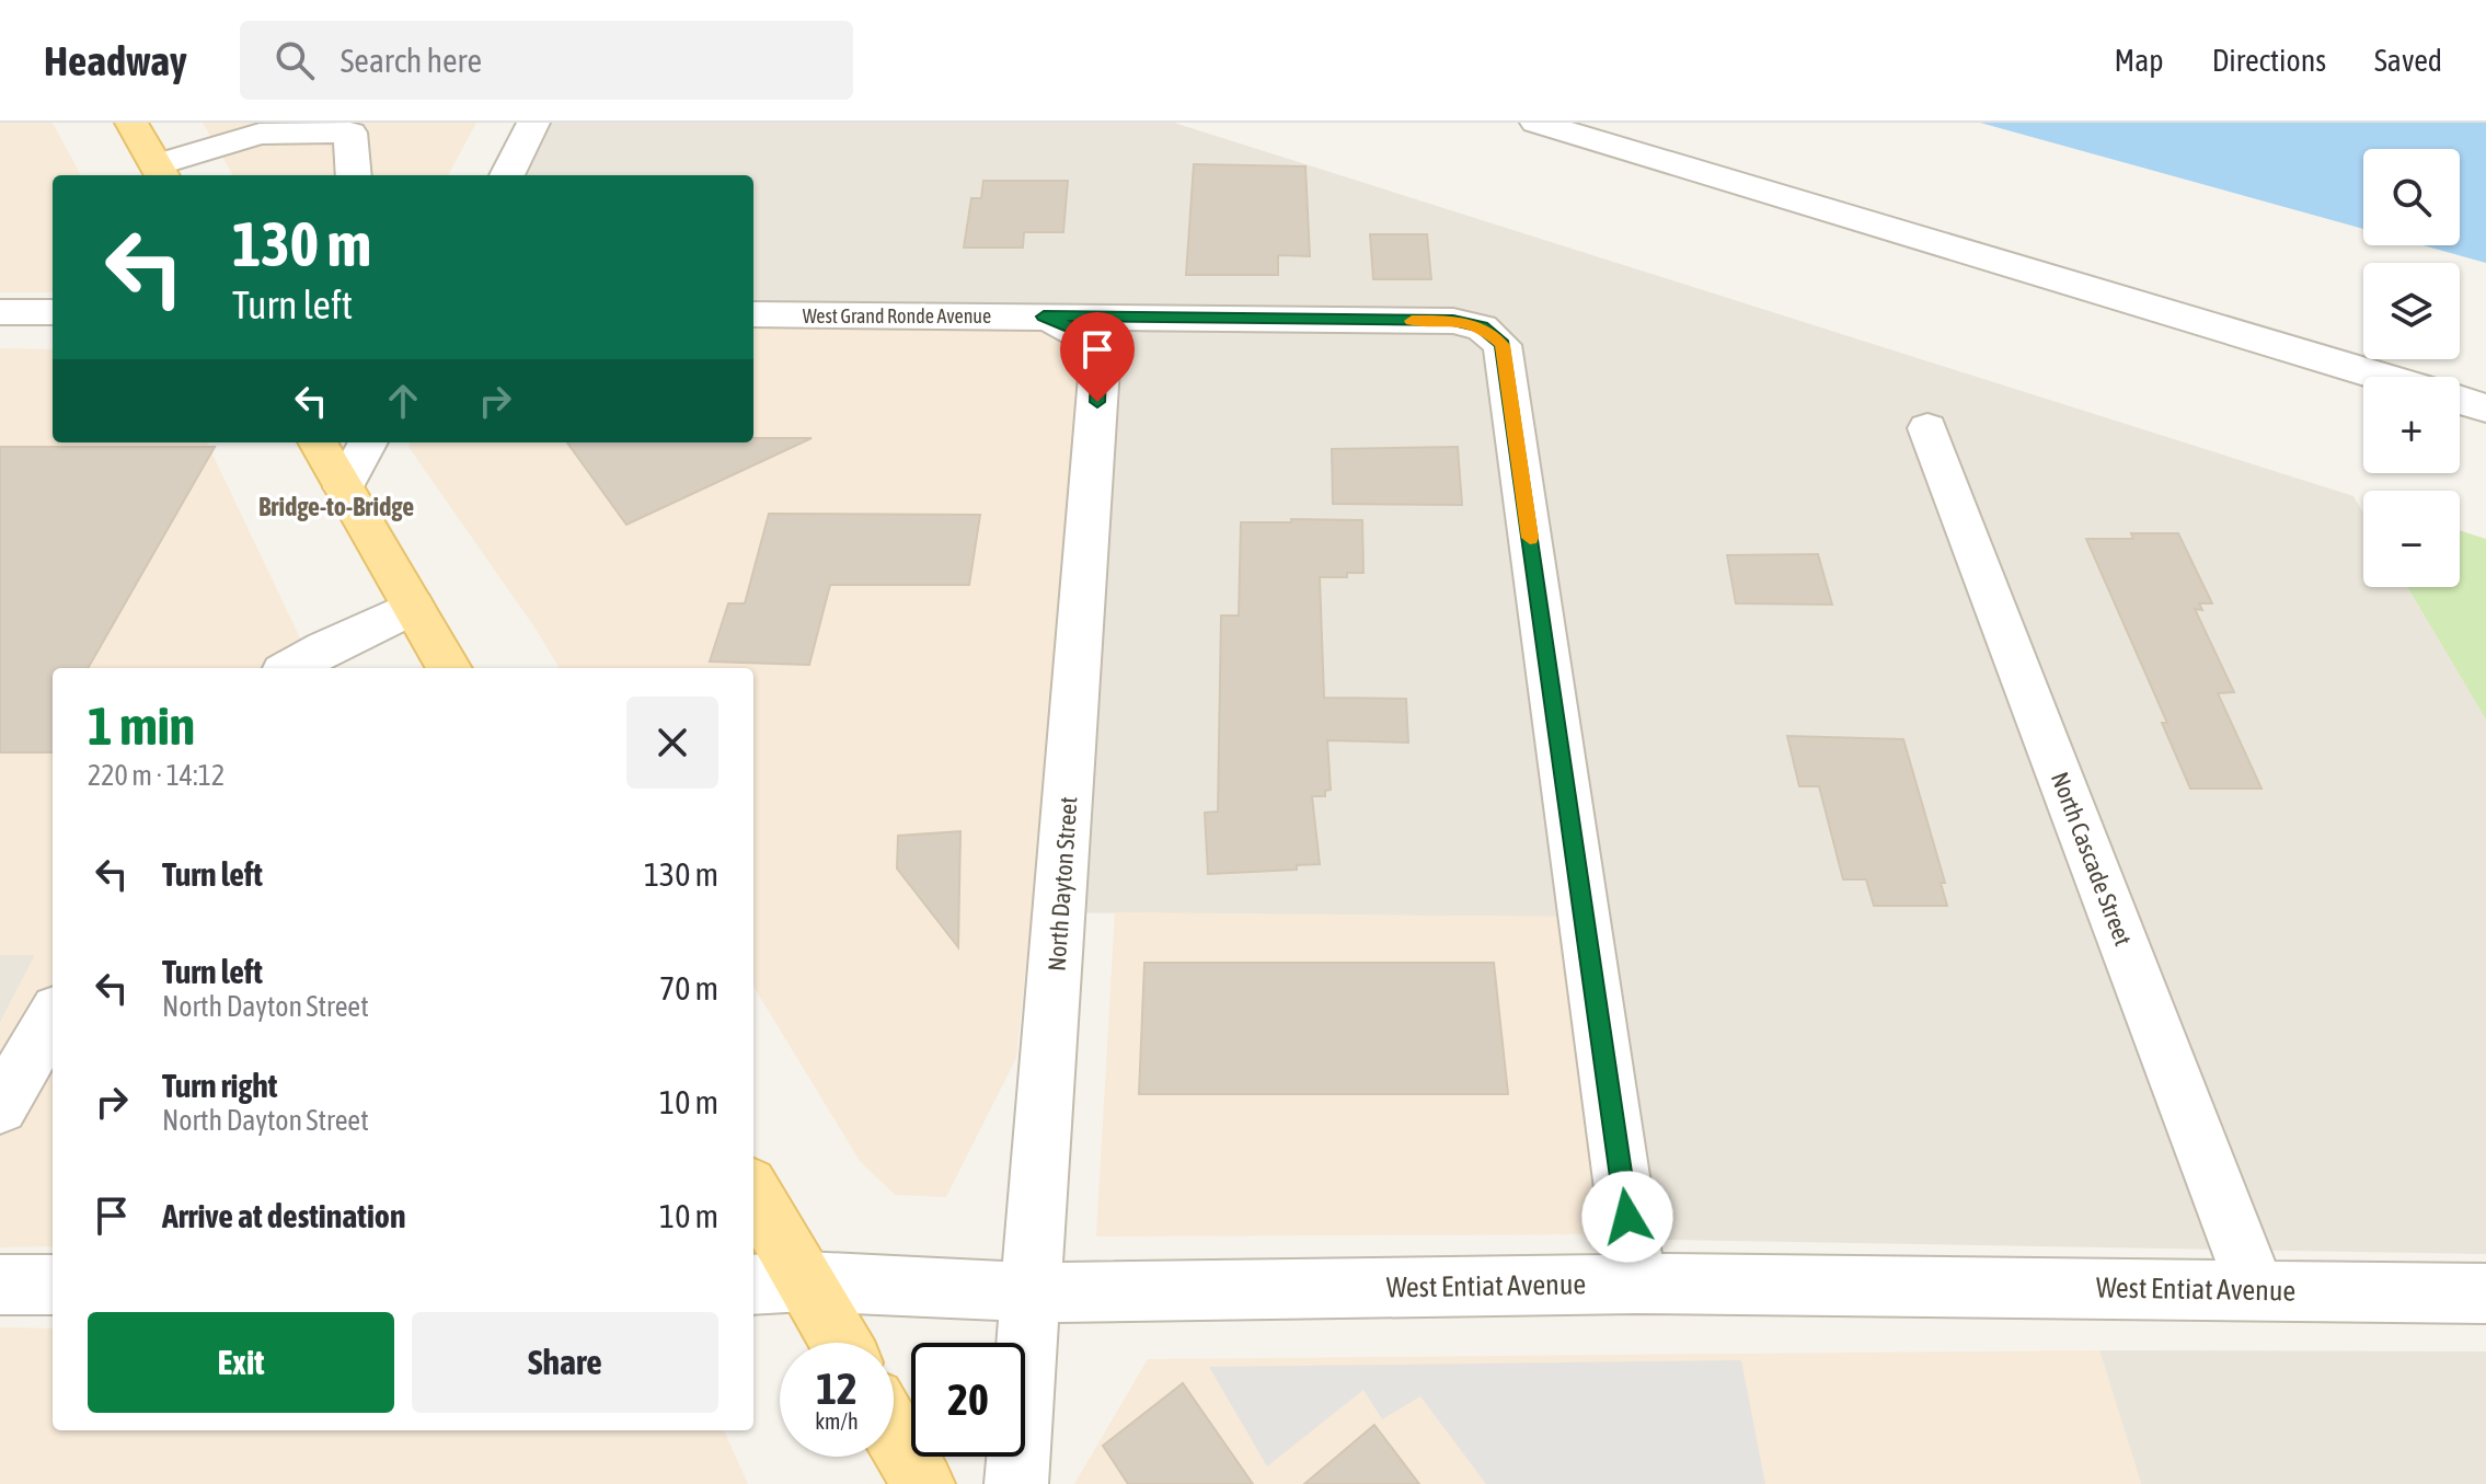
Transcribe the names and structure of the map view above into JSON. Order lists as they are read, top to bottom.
{
  "streets": {
    "street": [
      "West Grand Ronde Avenue",
      "North Cascade Street",
      "North Dayton Street",
      "West Entiat Avenue"
    ]
  },
  "crossings": [
    ["West Grand Ronde Avenue", "North Dayton Street"],
    ["West Grand Ronde Avenue", "West Entiat Avenue"],
    ["North Cascade Street", "West Entiat Avenue"],
    ["North Dayton Street", "West Entiat Avenue"]
  ],
  "districts": ["Bridge-to-Bridge"],
  "page": {
    "header": "Headway",
    "search": "Search here",
    "nav": ["Map", "Directions", "Saved"],
    "map_buttons": ["+", "−"],
    "turn": ["130 m", "Turn left"],
    "heading": ["1 min", "220 m · 14:12"],
    "list": [
      {
        "name": "Turn left",
        "value": "130 m"
      },
      {
        "name": "Turn left",
        "note": "North Dayton Street",
        "value": "70 m"
      },
      {
        "name": "Turn right",
        "note": "North Dayton Street",
        "value": "10 m"
      },
      {
        "name": "Arrive at destination",
        "value": "10 m"
      }
    ],
    "buttons": ["Exit", "Share"],
    "speed": "12 km/h",
    "limit": "20"
  }
}
